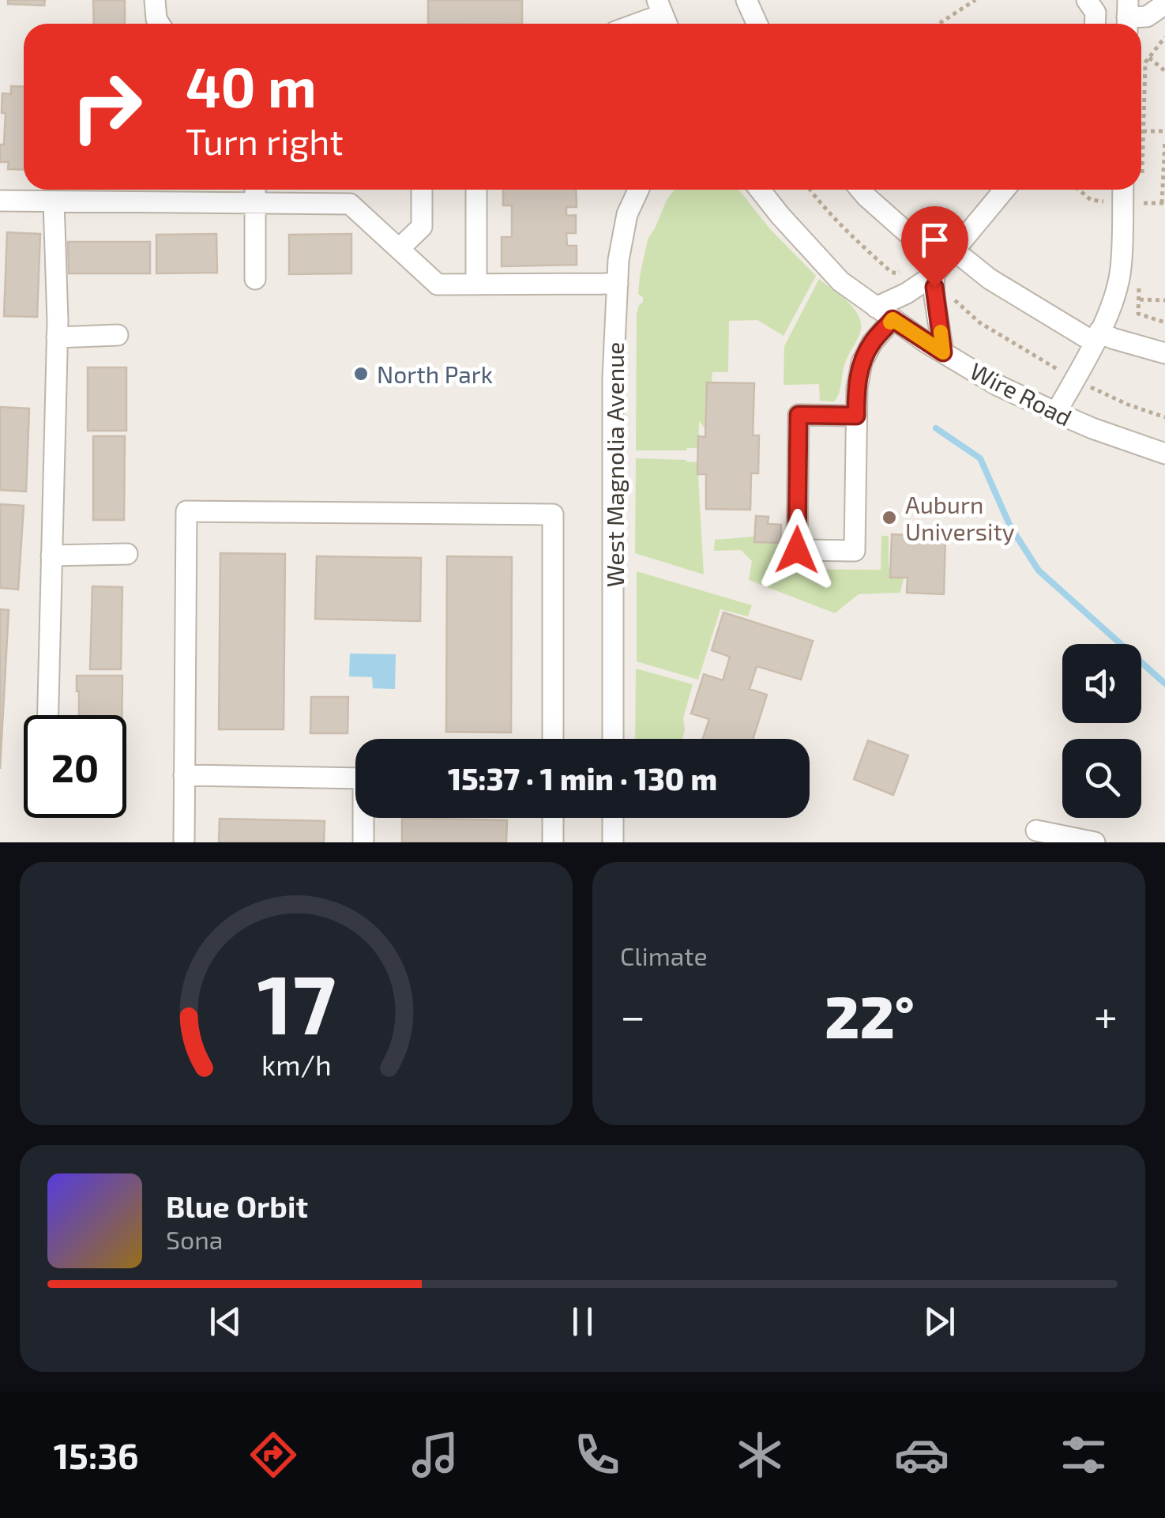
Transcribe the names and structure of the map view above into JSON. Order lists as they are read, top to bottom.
{
  "streets": {
    "street": ["Wire Road", "West Magnolia Avenue"]
  },
  "places": ["North Park", "Auburn University"],
  "page": {
    "turn": ["40 m", "Turn right"],
    "limit": "20",
    "trip": "15:37 · 1 min · 130 m",
    "tile": "Climate",
    "heat": ["−", "22°", "+"],
    "song": ["Blue Orbit", "Sona"],
    "tabs": "15:36",
    "gauge": ["17", "km/h"]
  }
}
